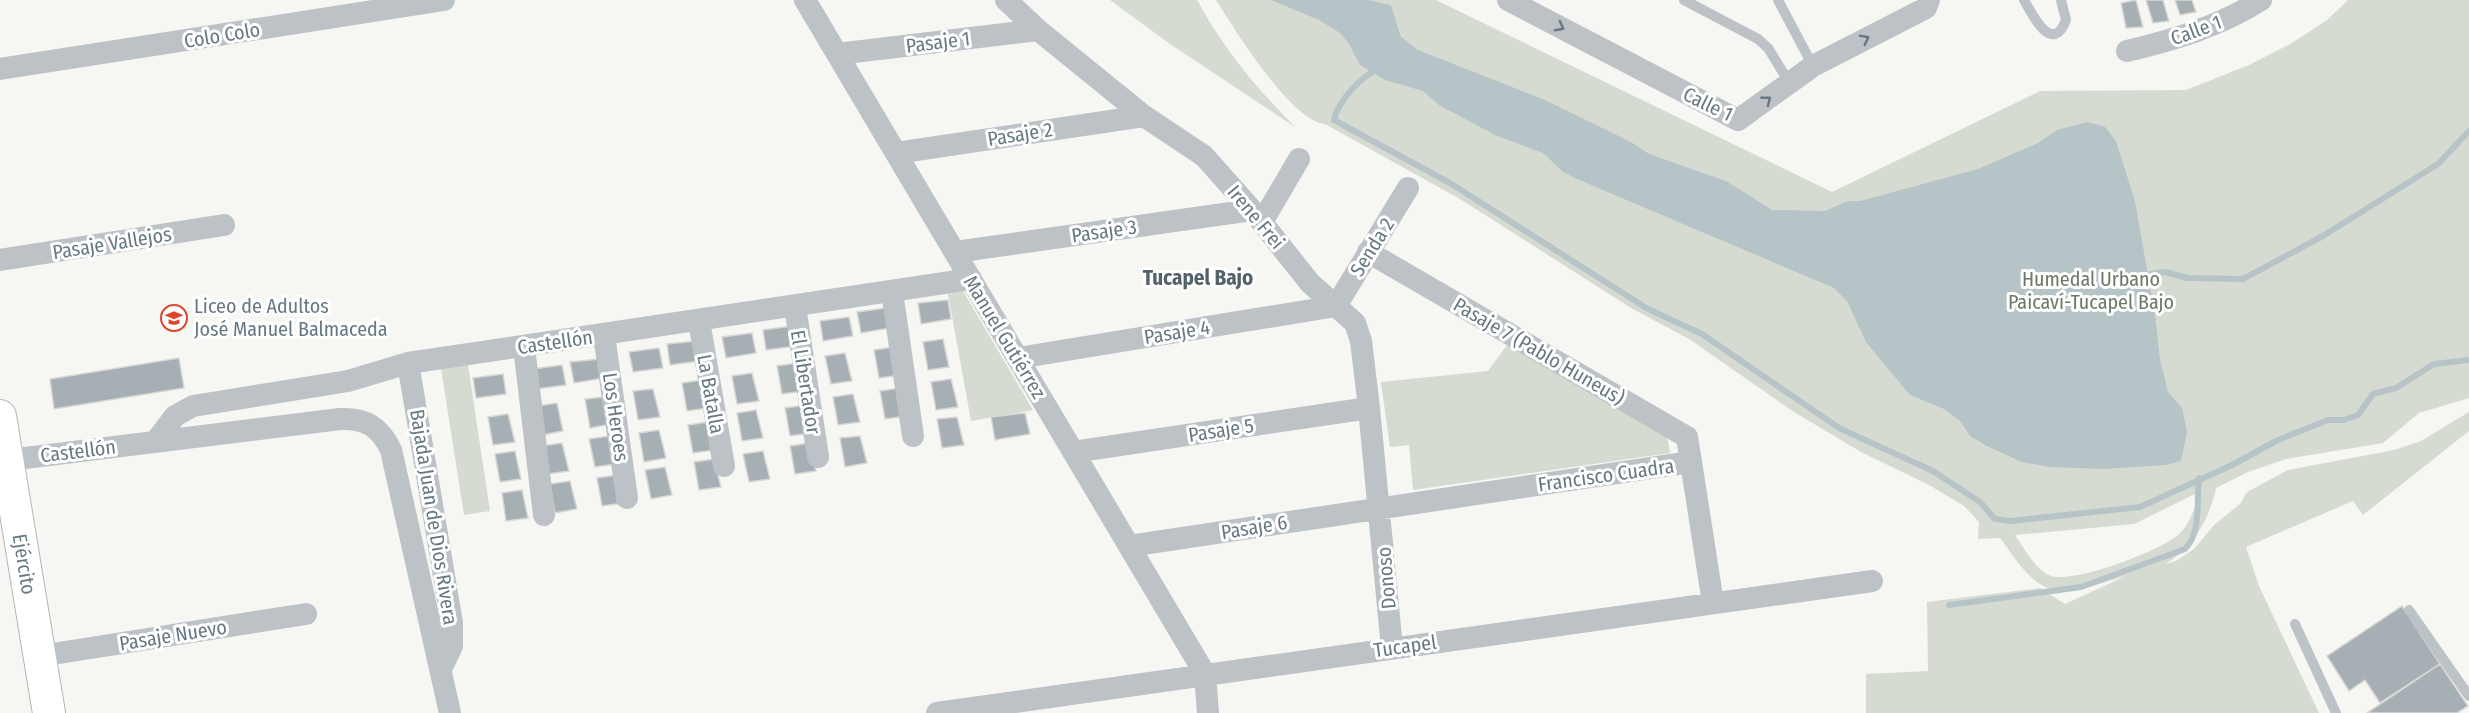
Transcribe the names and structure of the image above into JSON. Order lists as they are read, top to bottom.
{
  "streets": {
    "main road": ["Ejército"],
    "street": [
      "Calle 1",
      "Colo Colo",
      "Pasaje 1",
      "Pasaje 2",
      "Irene Frei",
      "Pasaje 3",
      "Pasaje Vallejos",
      "Senda 2",
      "Pasaje 4",
      "Manuel Gutiérrez",
      "Castellón",
      "Pasaje 7 (Pablo Huneus)",
      "El Libertador",
      "La Batalla",
      "Los Heroes",
      "Pasaje 5",
      "Francisco Cuadra",
      "Bajada Juan de Dios Rivera",
      "Pasaje 6",
      "Donoso",
      "Pasaje Nuevo",
      "Tucapel"
    ]
  },
  "crossings": [
    ["Pasaje 1", "Irene Frei"],
    ["Pasaje 1", "Manuel Gutiérrez"],
    ["Pasaje 2", "Irene Frei"],
    ["Pasaje 2", "Manuel Gutiérrez"],
    ["Irene Frei", "Pasaje 3"],
    ["Irene Frei", "Senda 2"],
    ["Irene Frei", "Pasaje 4"],
    ["Irene Frei", "Pasaje 5"],
    ["Irene Frei", "Francisco Cuadra"],
    ["Irene Frei", "Pasaje 6"],
    ["Irene Frei", "Donoso"],
    ["Pasaje 3", "Manuel Gutiérrez"],
    ["Senda 2", "Pasaje 4"],
    ["Senda 2", "Pasaje 7 (Pablo Huneus)"],
    ["Pasaje 4", "Manuel Gutiérrez"],
    ["Manuel Gutiérrez", "Castellón"],
    ["Manuel Gutiérrez", "Pasaje 5"],
    ["Manuel Gutiérrez", "Pasaje 6"],
    ["Manuel Gutiérrez", "Tucapel"],
    ["Castellón", "El Libertador"],
    ["Castellón", "La Batalla"],
    ["Castellón", "Los Heroes"],
    ["Castellón", "Bajada Juan de Dios Rivera"],
    ["Castellón", "Ejército"],
    ["Pasaje 7 (Pablo Huneus)", "Francisco Cuadra"],
    ["Francisco Cuadra", "Pasaje 6"],
    ["Francisco Cuadra", "Donoso"],
    ["Francisco Cuadra", "Tucapel"],
    ["Pasaje 6", "Donoso"],
    ["Ejército", "Pasaje Nuevo"],
    ["Donoso", "Tucapel"]
  ],
  "one_way": ["Calle 1"],
  "districts": ["Tucapel Bajo"],
  "parks": ["Humedal Urbano Paicaví-Tucapel Bajo"],
  "places": {
    "school or university": ["Liceo de Adultos José Manuel Balmaceda"]
  }
}
